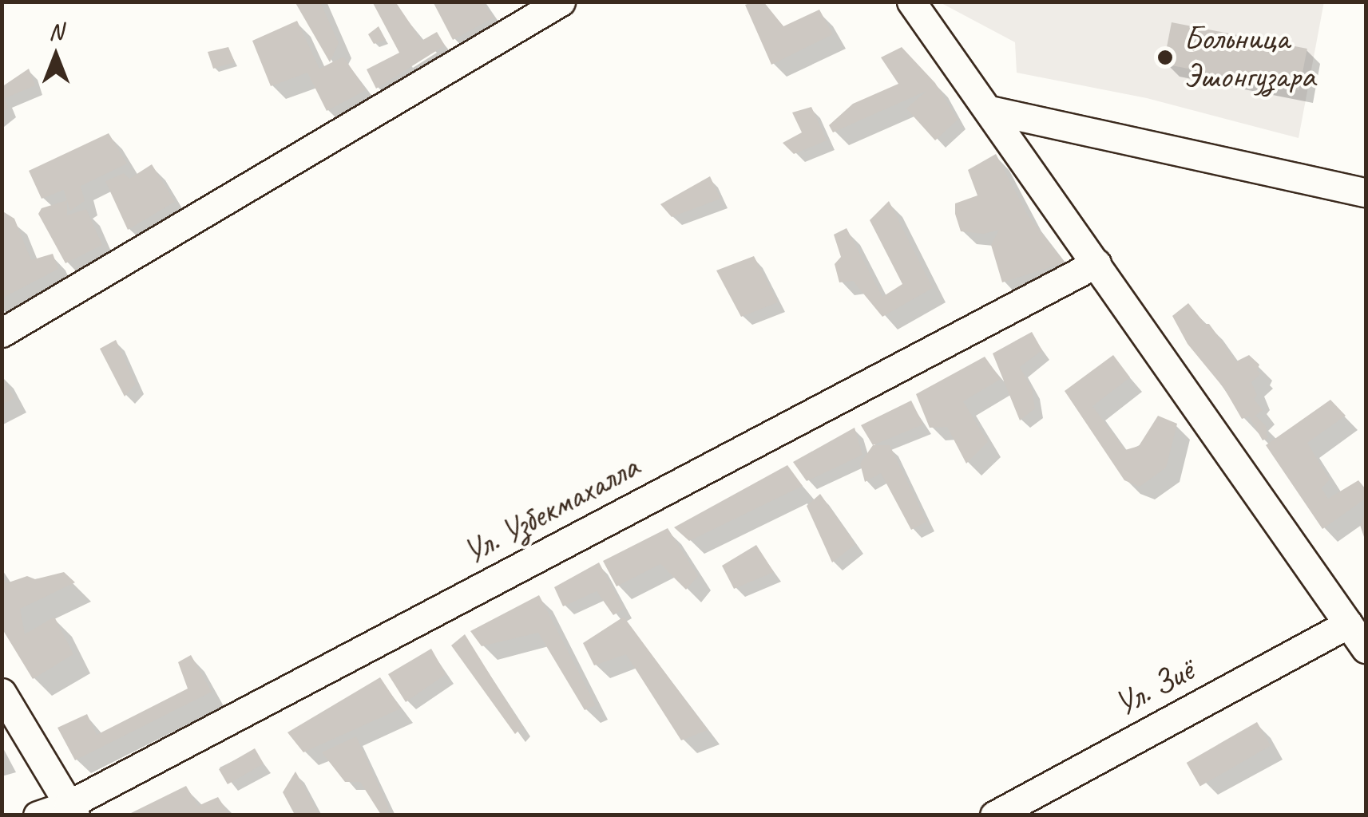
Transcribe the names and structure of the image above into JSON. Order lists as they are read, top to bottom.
{
  "streets": {
    "street": ["Ул. Узбекмахалла", "Ул. Зиё"]
  },
  "places": ["Больница Эшонгузара"],
  "north": "top"
}
